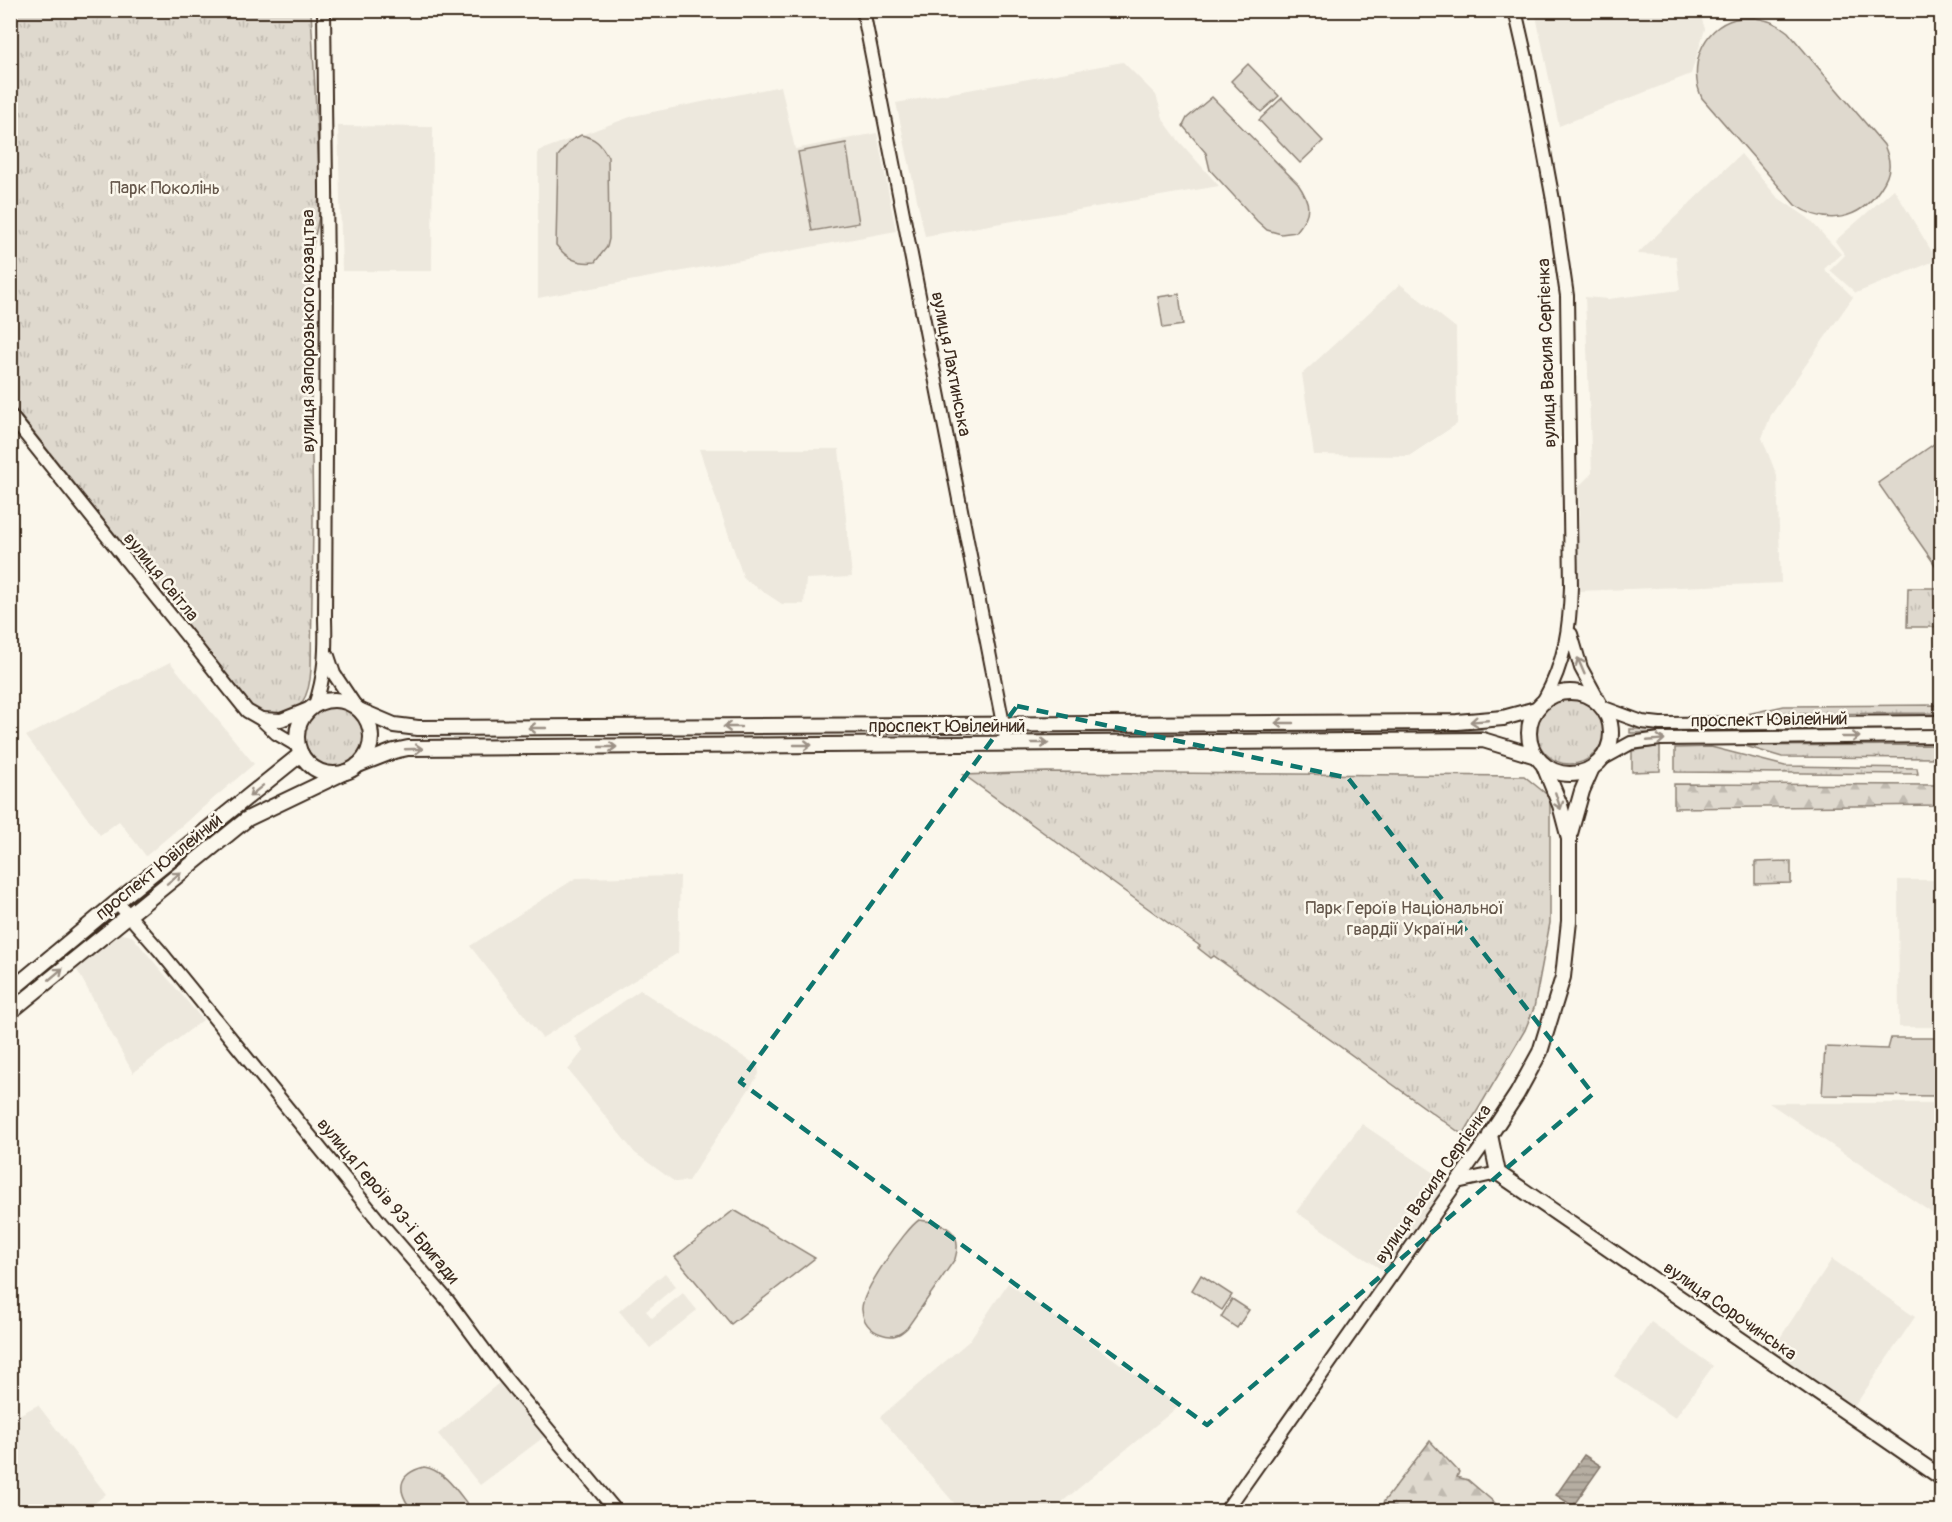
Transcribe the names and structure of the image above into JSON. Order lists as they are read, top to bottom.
{
  "streets": {
    "main road": ["вулиця Василя Сергієнка", "проспект Ювілейний", "вулиця Сорочинська"],
    "street": [
      "вулиця Запорозького козацтва",
      "вулиця Лахтинська",
      "вулиця Світла",
      "вулиця Героїв 93-ї Бригади"
    ]
  },
  "crossings": [
    ["вулиця Запорозького козацтва", "вулиця Світла"],
    ["вулиця Запорозького козацтва", "проспект Ювілейний"],
    ["вулиця Василя Сергієнка", "проспект Ювілейний"],
    ["вулиця Лахтинська", "проспект Ювілейний"],
    ["вулиця Світла", "проспект Ювілейний"],
    ["проспект Ювілейний", "вулиця Героїв 93-ї Бригади"]
  ],
  "parks": ["Парк Поколінь", "Парк Героїв Національної гвардії України"]
}
